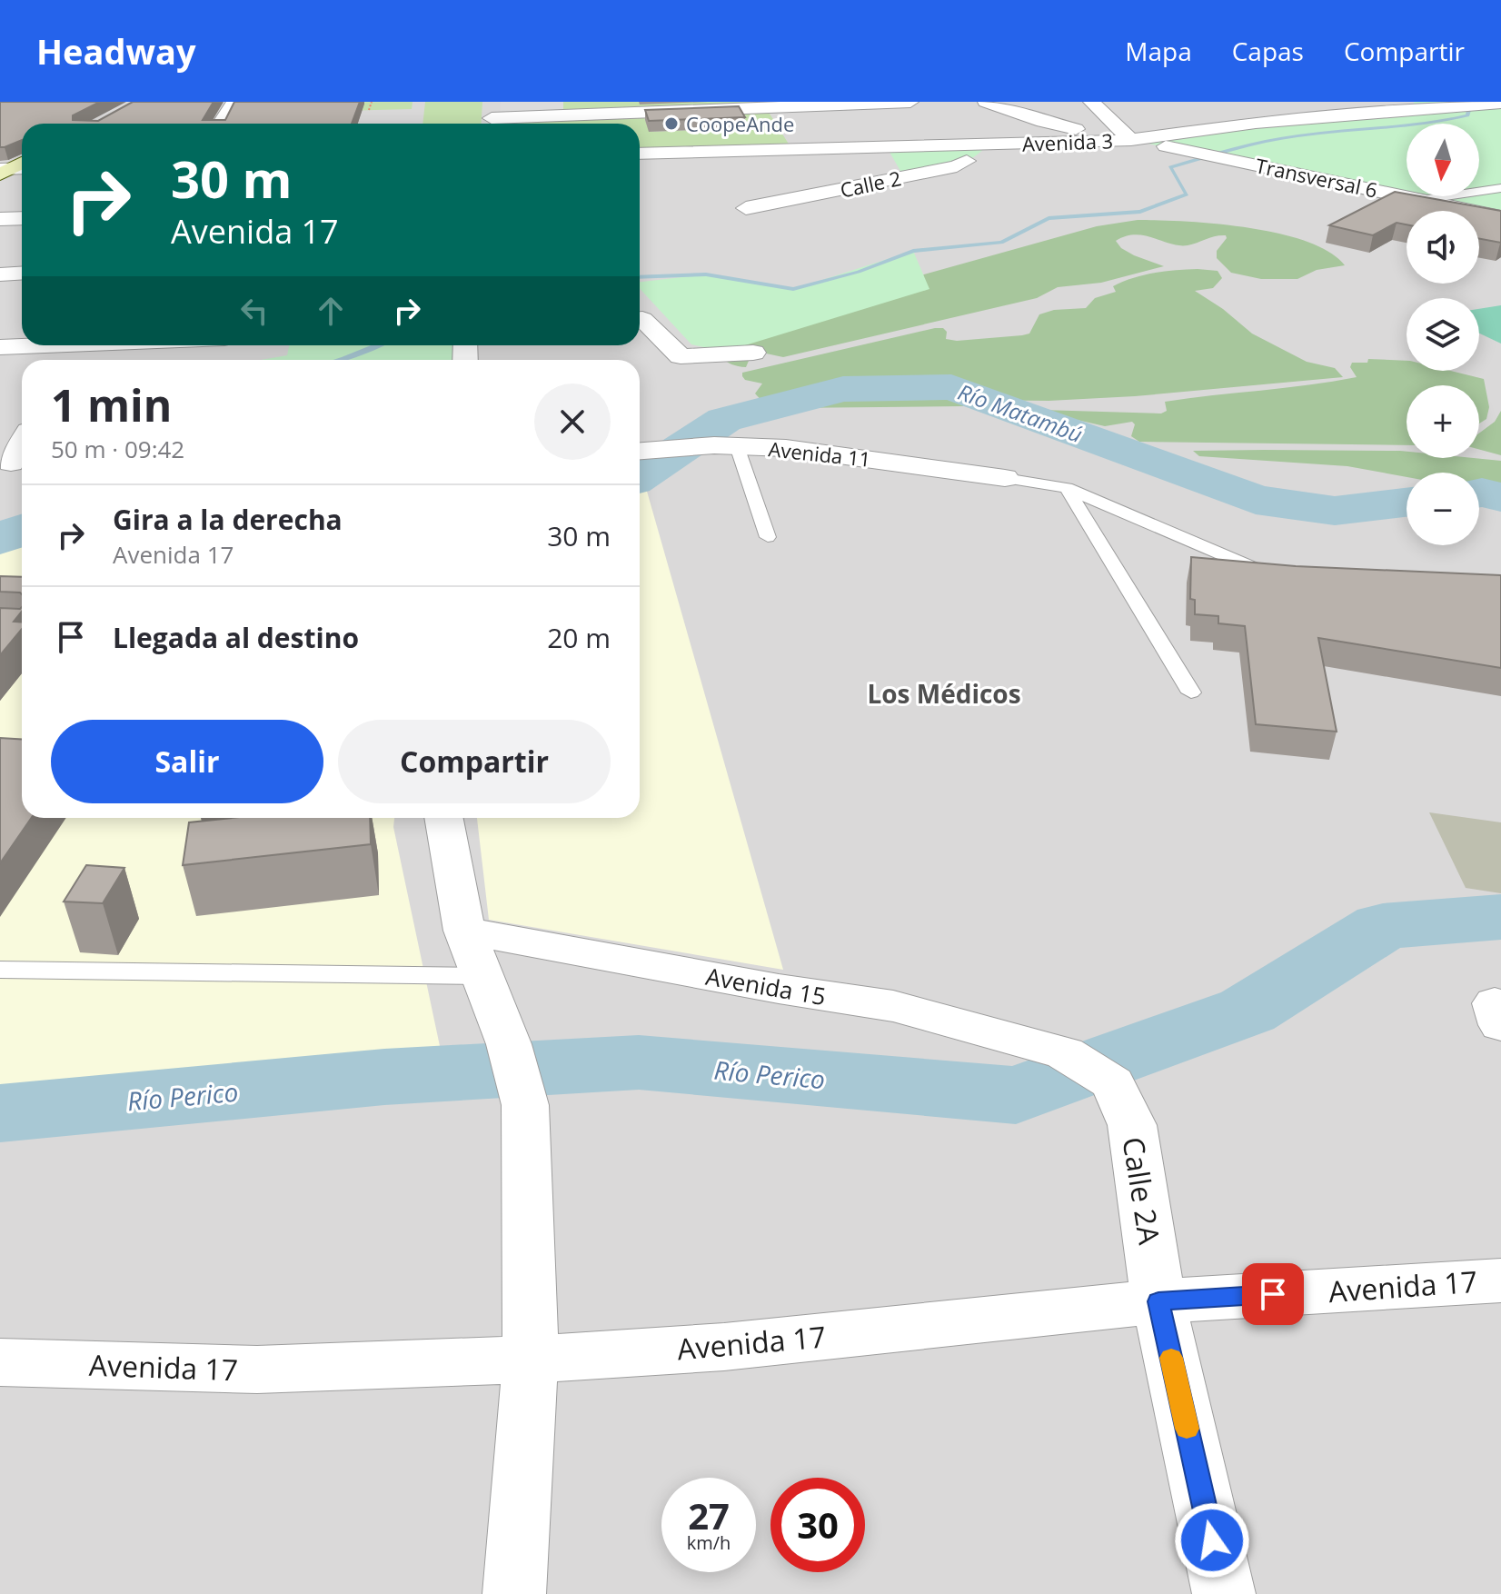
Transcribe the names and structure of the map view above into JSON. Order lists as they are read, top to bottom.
{
  "streets": {
    "street": [
      "Avenida 3",
      "Transversal 6",
      "Calle 2",
      "Avenida 11",
      "Avenida 15",
      "Calle 2A",
      "Avenida 17"
    ]
  },
  "crossings": [
    ["Avenida 3", "Transversal 6"],
    ["Avenida 3", "Calle 2"],
    ["Avenida 15", "Calle 2A"],
    ["Calle 2A", "Avenida 17"]
  ],
  "districts": ["Los Médicos"],
  "water": ["Río Matambú", "Río Perico"],
  "places": ["CoopeAnde"],
  "north": "bottom",
  "page": {
    "header": "Headway",
    "nav": ["Mapa", "Capas", "Compartir"],
    "map_buttons": ["+", "−"],
    "turn": ["30 m", "Avenida 17"],
    "heading": ["1 min", "50 m · 09:42"],
    "list": [
      {
        "name": "Gira a la derecha",
        "note": "Avenida 17",
        "value": "30 m"
      },
      {
        "name": "Llegada al destino",
        "value": "20 m"
      }
    ],
    "buttons": ["Salir", "Compartir"],
    "speed": "27 km/h",
    "limit": "30"
  }
}
